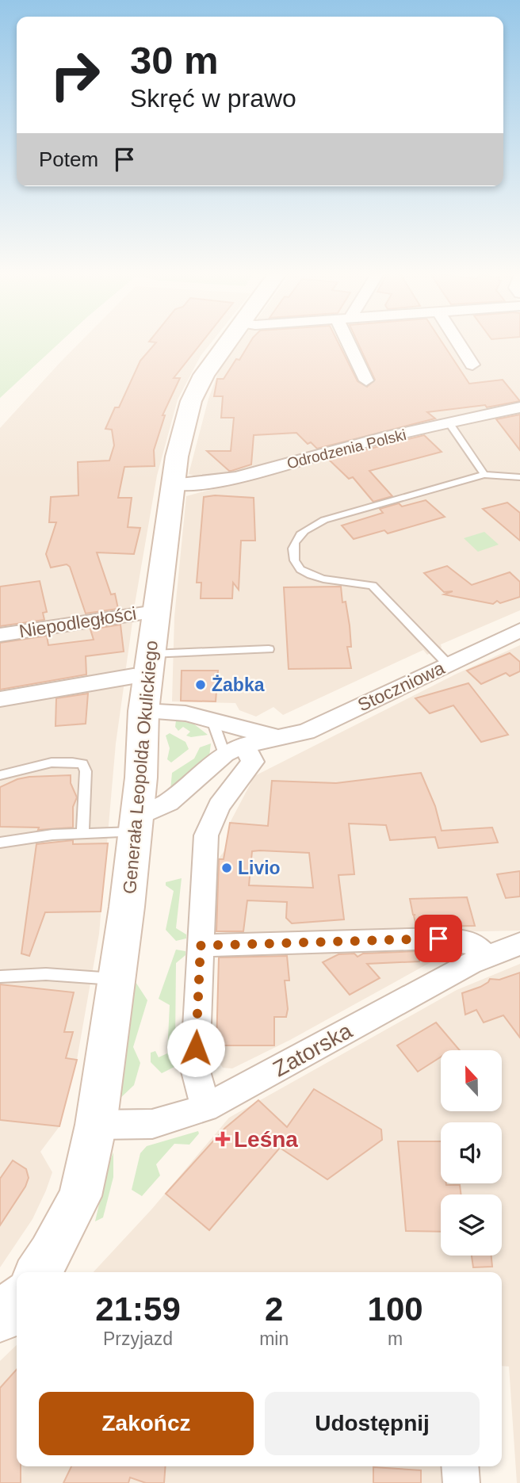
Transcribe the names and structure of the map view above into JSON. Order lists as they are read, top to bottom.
{
  "streets": {
    "street": [
      "Odrodzenia Polski",
      "Niepodległości",
      "Stoczniowa",
      "Generała Leopolda Okulickiego",
      "Zatorska"
    ]
  },
  "crossings": [
    ["Odrodzenia Polski", "Generała Leopolda Okulickiego"],
    ["Niepodległości", "Generała Leopolda Okulickiego"],
    ["Stoczniowa", "Generała Leopolda Okulickiego"],
    ["Generała Leopolda Okulickiego", "Zatorska"]
  ],
  "places": {
    "other": ["Żabka", "Livio"],
    "health": ["Leśna"]
  },
  "north": "top",
  "page": {
    "turn": ["30 m", "Skręć w prawo"],
    "then": "Potem",
    "eta": [
      "21:59",
      "Przyjazd",
      "2",
      "min",
      "100",
      "m"
    ],
    "buttons": ["Zakończ", "Udostępnij"]
  }
}
